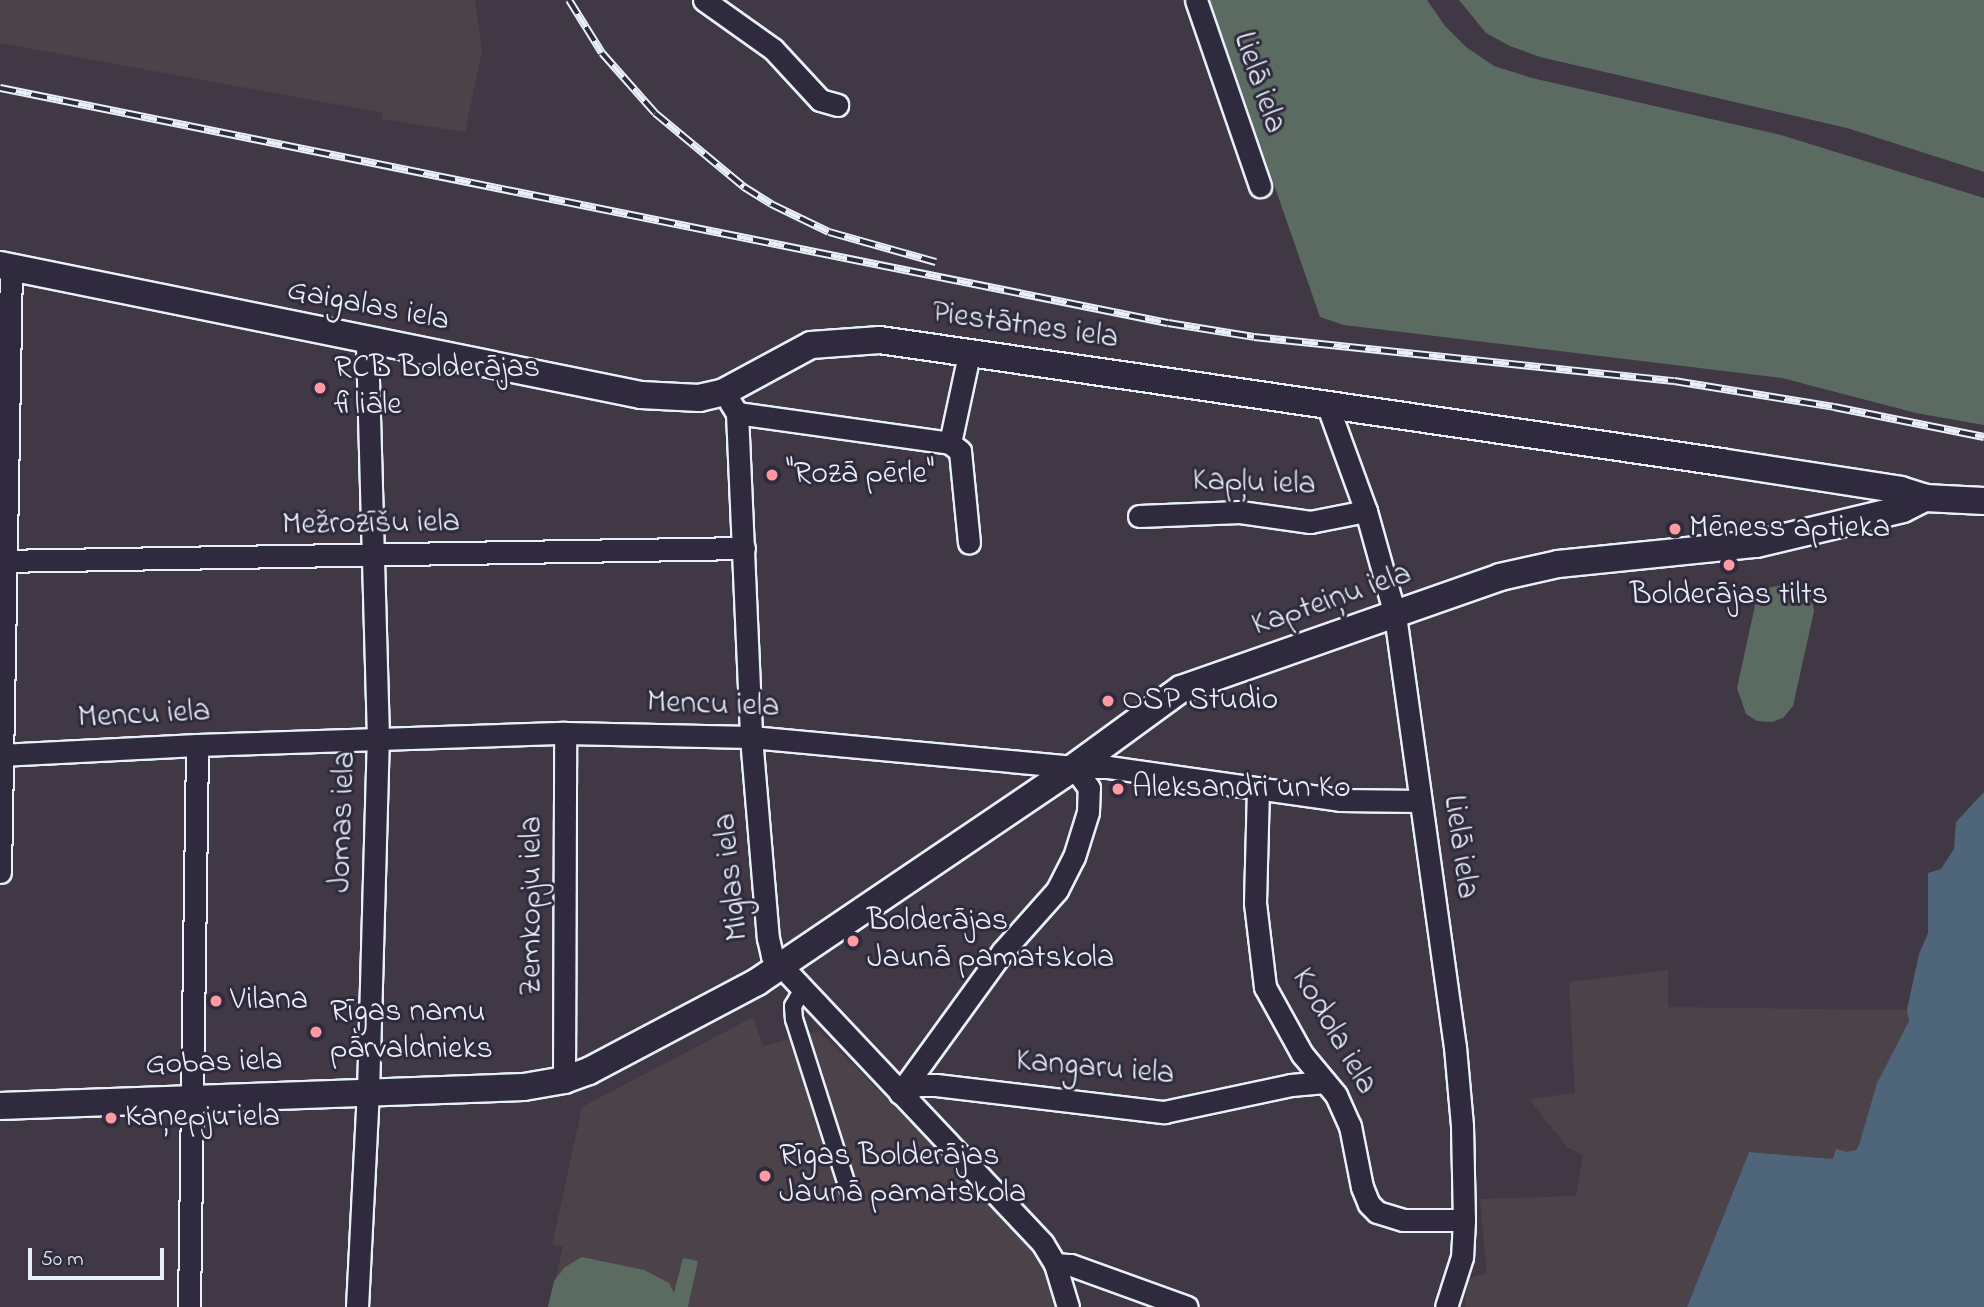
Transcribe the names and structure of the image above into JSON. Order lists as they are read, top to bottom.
{
  "streets": {
    "street": [
      "Lielā iela",
      "Gaigalas iela",
      "Piestātnes iela",
      "Kapļu iela",
      "Mežrozīšu iela",
      "Kapteiņu iela",
      "Mencu iela",
      "Jomas iela",
      "Miglas iela",
      "Zemkopju iela",
      "Kodola iela",
      "Gobas iela",
      "Kangaru iela"
    ]
  },
  "crossings": [
    ["Lielā iela", "Piestātnes iela"],
    ["Lielā iela", "Kapļu iela"],
    ["Lielā iela", "Kapteiņu iela"],
    ["Lielā iela", "Mencu iela"],
    ["Lielā iela", "Kodola iela"],
    ["Gaigalas iela", "Piestātnes iela"],
    ["Gaigalas iela", "Jomas iela"],
    ["Gaigalas iela", "Miglas iela"],
    ["Piestātnes iela", "Kapteiņu iela"],
    ["Piestātnes iela", "Miglas iela"],
    ["Mežrozīšu iela", "Jomas iela"],
    ["Mežrozīšu iela", "Miglas iela"],
    ["Kapteiņu iela", "Mencu iela"],
    ["Kapteiņu iela", "Miglas iela"],
    ["Kapteiņu iela", "Gobas iela"],
    ["Mencu iela", "Jomas iela"],
    ["Mencu iela", "Miglas iela"],
    ["Mencu iela", "Zemkopju iela"],
    ["Mencu iela", "Kodola iela"],
    ["Jomas iela", "Gobas iela"],
    ["Miglas iela", "Gobas iela"],
    ["Miglas iela", "Kangaru iela"],
    ["Zemkopju iela", "Gobas iela"],
    ["Kodola iela", "Kangaru iela"]
  ],
  "places": [
    "RCB Bolderājas filiāle",
    "\"Rozā pērle\"",
    "Mēness aptieka",
    "Bolderājas tilts",
    "OSP Studio",
    "Aleksandri un Ko",
    "Bolderājas Jaunā pamatskola",
    "Vilana",
    "Rīgas namu pārvaldnieks",
    "Kaņepju iela",
    "Rīgas Bolderājas Jaunā pamatskola"
  ],
  "scale_bar": "50 m"
}
